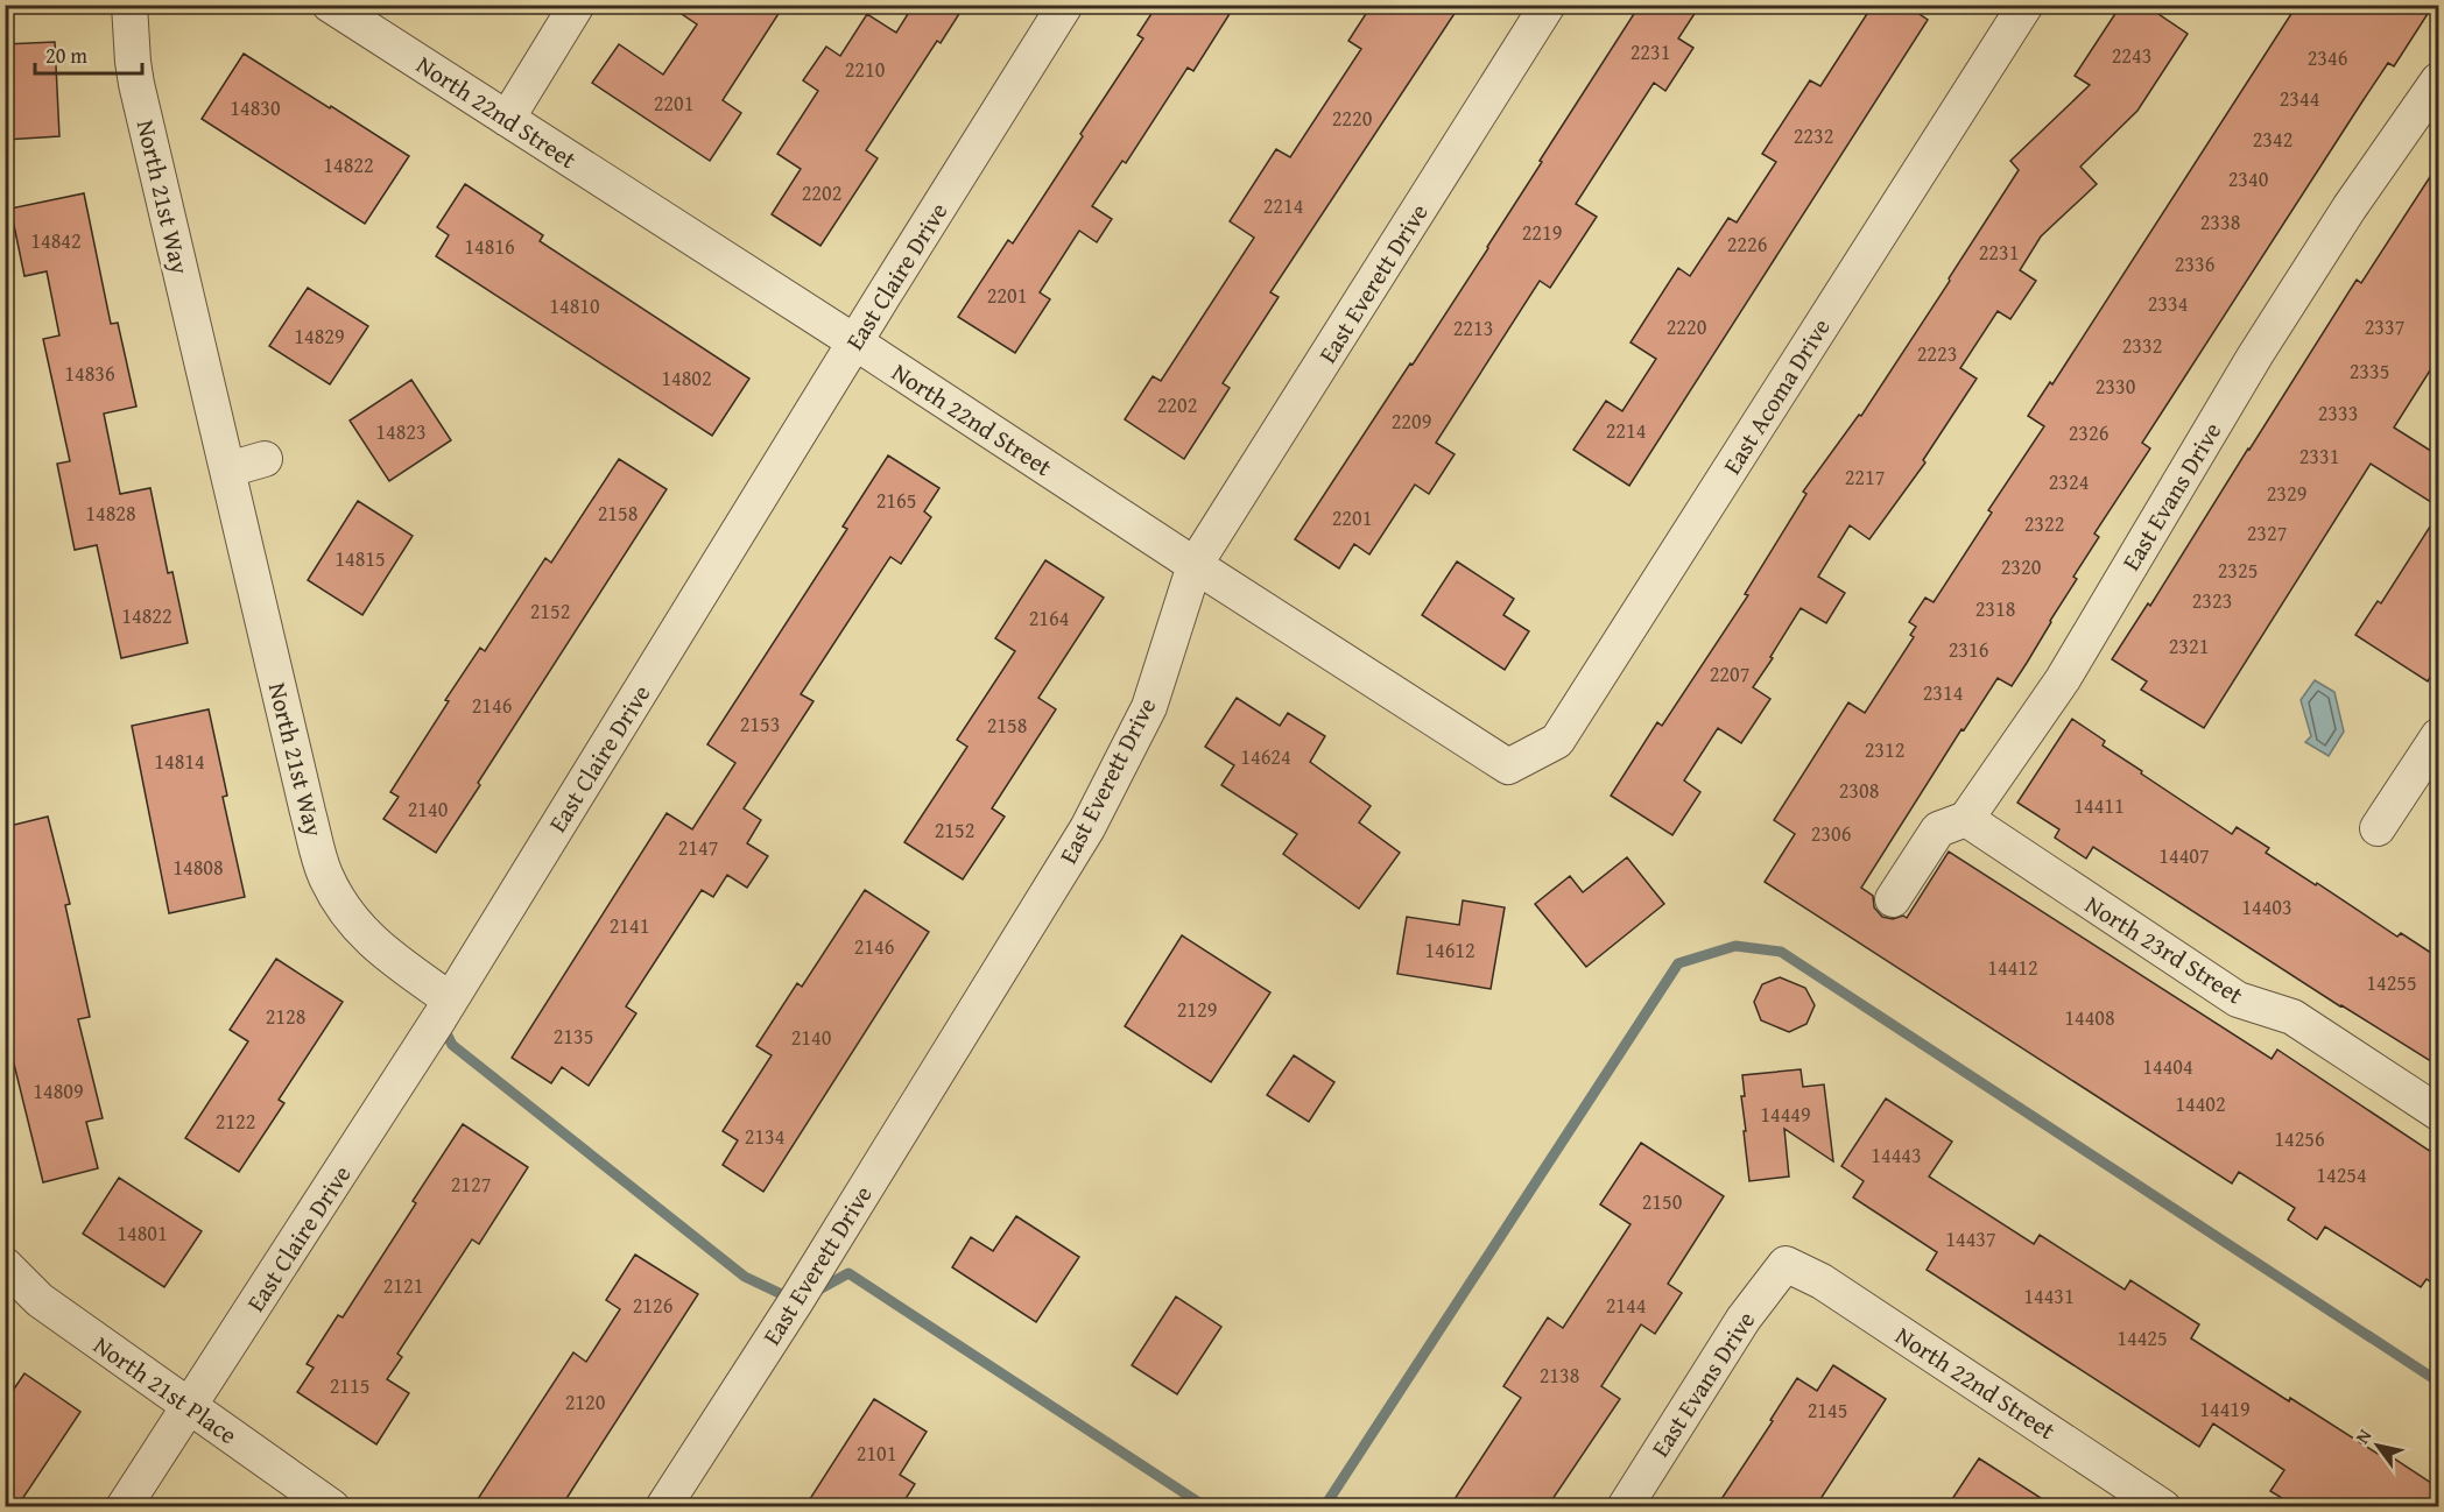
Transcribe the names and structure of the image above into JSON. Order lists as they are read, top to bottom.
{
  "streets": {
    "street": [
      "North 22nd Street",
      "North 21st Way",
      "East Claire Drive",
      "East Everett Drive",
      "East Acoma Drive",
      "East Evans Drive",
      "North 23rd Street",
      "North 21st Place"
    ]
  },
  "crossings": [
    ["North 22nd Street", "East Claire Drive"],
    ["North 22nd Street", "East Everett Drive"],
    ["North 22nd Street", "East Acoma Drive"],
    ["North 22nd Street", "East Evans Drive"],
    ["North 21st Way", "East Claire Drive"],
    ["East Claire Drive", "North 21st Place"],
    ["East Evans Drive", "North 23rd Street"]
  ],
  "house_numbers": [
    "2231",
    "2243",
    "2346",
    "2210",
    "2344",
    "2201",
    "14830",
    "2220",
    "2232",
    "2342",
    "14822",
    "2340",
    "2202",
    "2214",
    "2338",
    "2219",
    "14842",
    "2226",
    "14816",
    "2231",
    "2336",
    "2201",
    "2334",
    "14810",
    "2220",
    "2337",
    "2213",
    "14829",
    "2332",
    "2223",
    "2335",
    "14836",
    "14802",
    "2330",
    "2202",
    "2333",
    "2209",
    "2214",
    "14823",
    "2326",
    "2331",
    "2217",
    "2324",
    "2329",
    "2165",
    "14828",
    "2158",
    "2201",
    "2322",
    "2327",
    "14815",
    "2320",
    "2325",
    "2323",
    "2318",
    "2152",
    "14822",
    "2164",
    "2321",
    "2316",
    "2207",
    "2314",
    "2146",
    "2153",
    "2158",
    "2312",
    "14624",
    "14814",
    "2308",
    "14411",
    "2140",
    "2152",
    "2306",
    "2147",
    "14407",
    "14808",
    "14403",
    "2141",
    "2146",
    "14612",
    "14412",
    "14255",
    "2129",
    "2128",
    "14408",
    "2135",
    "2140",
    "14404",
    "14809",
    "14402",
    "14449",
    "2122",
    "2134",
    "14256",
    "14443",
    "14254",
    "2127",
    "2150",
    "14801",
    "14437",
    "2121",
    "14431",
    "2126",
    "2144",
    "14425",
    "2138",
    "2115",
    "2120",
    "14419",
    "2145",
    "2101"
  ],
  "scale_bar": "20 m",
  "north": "top left"
}
